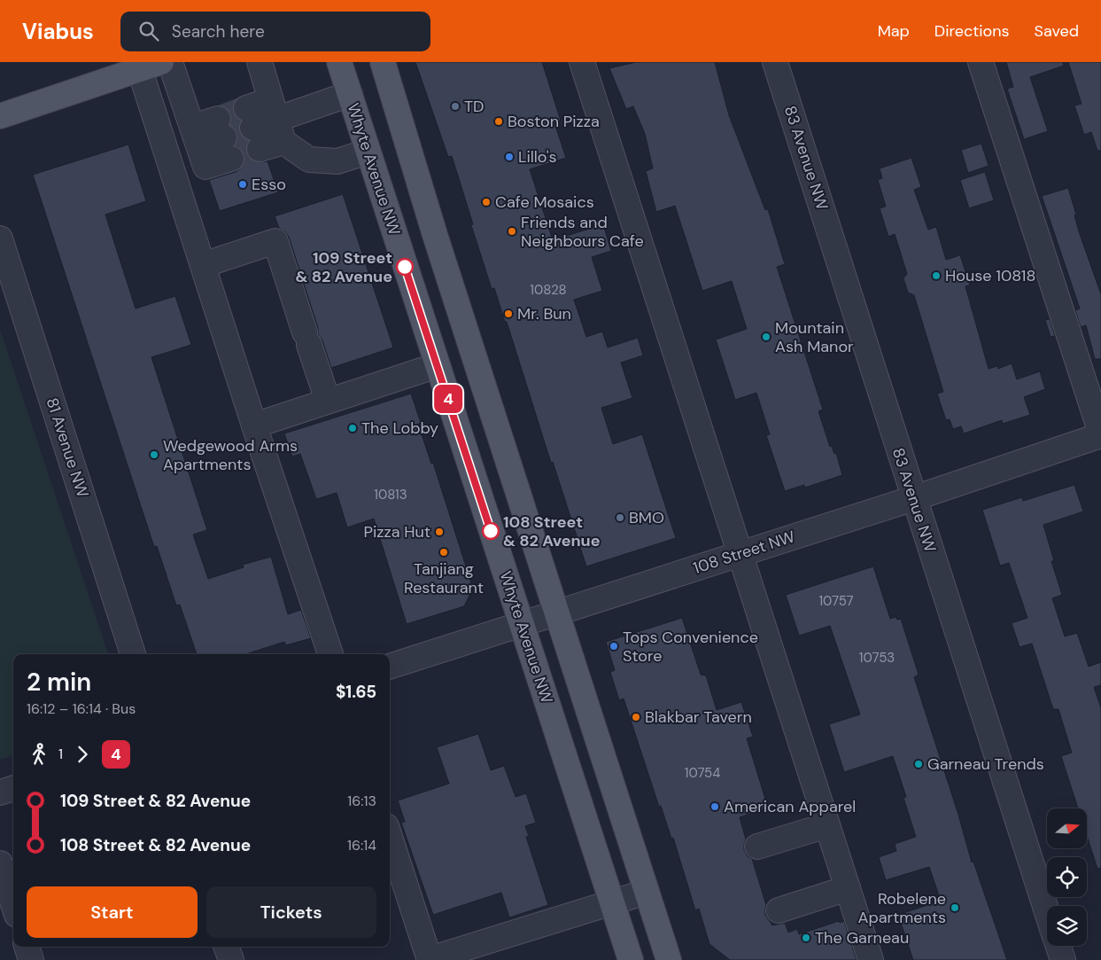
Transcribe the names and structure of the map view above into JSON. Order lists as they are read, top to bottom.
{
  "streets": {
    "main road": ["Whyte Avenue NW"],
    "street": ["83 Avenue NW", "81 Avenue NW", "108 Street NW"]
  },
  "crossings": [
    ["83 Avenue NW", "108 Street NW"],
    ["Whyte Avenue NW", "108 Street NW"]
  ],
  "places": [
    "TD",
    "Boston Pizza",
    "Lillo's",
    "Esso",
    "Cafe Mosaics",
    "Friends and Neighbours Cafe",
    "109 Street & 82 Avenue",
    "House 10818",
    "Mr. Bun",
    "Mountain Ash Manor",
    "The Lobby",
    "Wedgewood Arms Apartments",
    "BMO",
    "108 Street & 82 Avenue",
    "Pizza Hut",
    "Tanjiang Restaurant",
    "Tops Convenience Store",
    "Blakbar Tavern",
    "Garneau Trends",
    "American Apparel",
    "Robelene Apartments",
    "The Garneau"
  ],
  "lines": ["bus line 4"],
  "house_numbers": [
    "10828",
    "10813",
    "10757",
    "10753",
    "10754"
  ],
  "north": "right",
  "page": {
    "header": "Viabus",
    "search": "Search here",
    "nav": ["Map", "Directions", "Saved"],
    "on_map": "4",
    "heading": ["2 min", "16:12 – 16:14 · Bus", "$1.65"],
    "legs": ["1", "4"],
    "list": [
      {
        "name": "109 Street & 82 Avenue",
        "value": "16:13"
      },
      {
        "name": "108 Street & 82 Avenue",
        "value": "16:14"
      }
    ],
    "buttons": ["Start", "Tickets"]
  }
}
